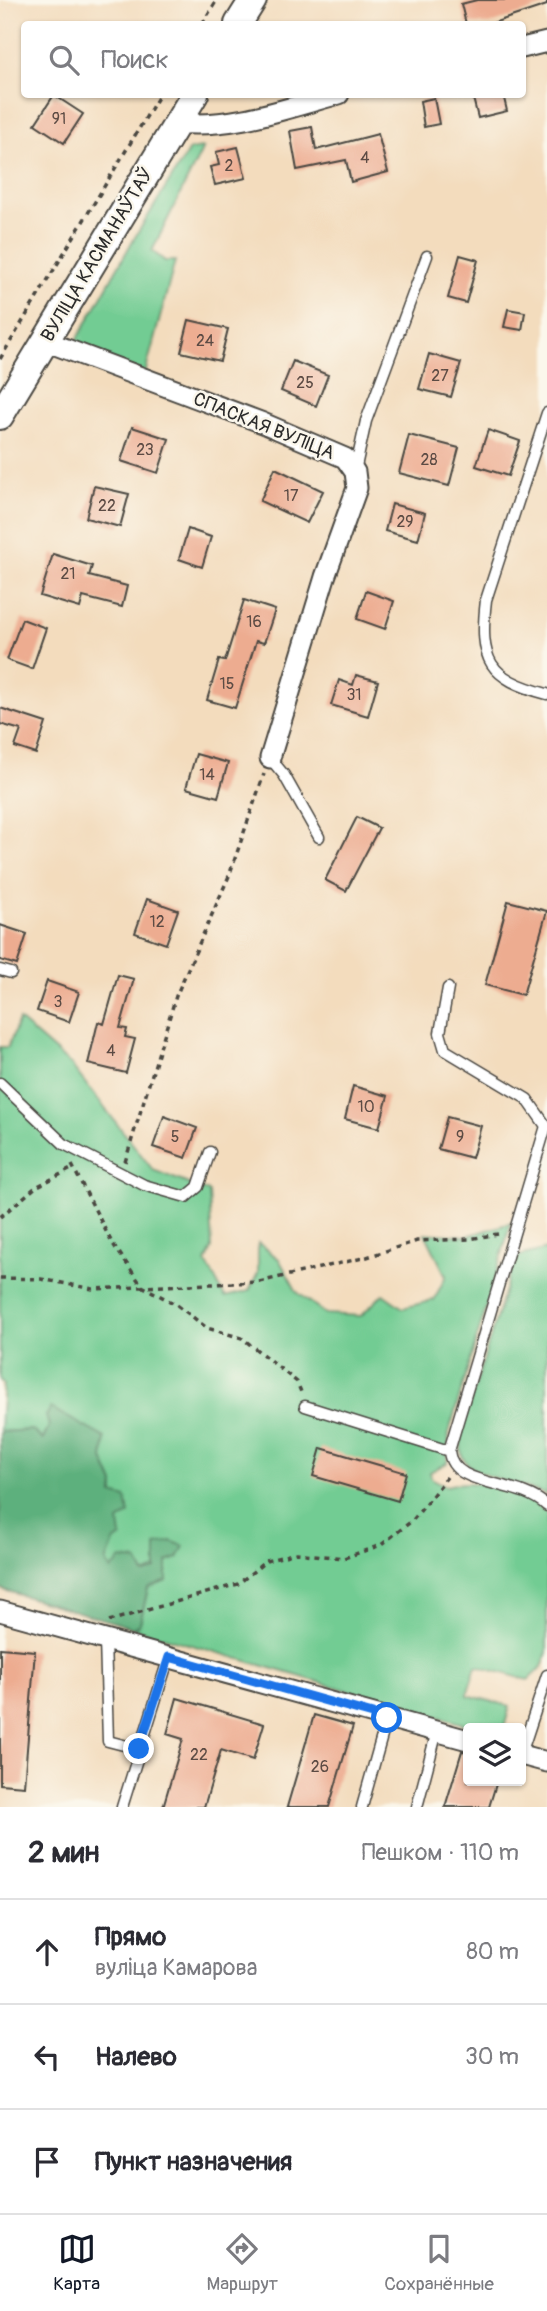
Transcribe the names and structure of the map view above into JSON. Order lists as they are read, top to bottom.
{
  "streets": {
    "main road": ["ВУЛІЦА КАСМАНАЎТАЎ"],
    "street": ["СПАСКАЯ ВУЛІЦА"]
  },
  "crossings": [
    ["ВУЛІЦА КАСМАНАЎТАЎ", "СПАСКАЯ ВУЛІЦА"]
  ],
  "house_numbers": [
    "91",
    "4",
    "2",
    "24",
    "27",
    "25",
    "23",
    "28",
    "17",
    "22",
    "29",
    "21",
    "16",
    "15",
    "31",
    "14",
    "12",
    "3",
    "4",
    "10",
    "5",
    "9",
    "22",
    "26"
  ],
  "page": {
    "search": "Поиск",
    "heading": ["2 мин", "Пешком · 110 m"],
    "list": [
      ["Прямо", "вуліца Камарова", "80 m"],
      ["Налево", "30 m"],
      "Пункт назначения"
    ],
    "nav": ["Карта", "Маршрут", "Сохранённые"]
  }
}
